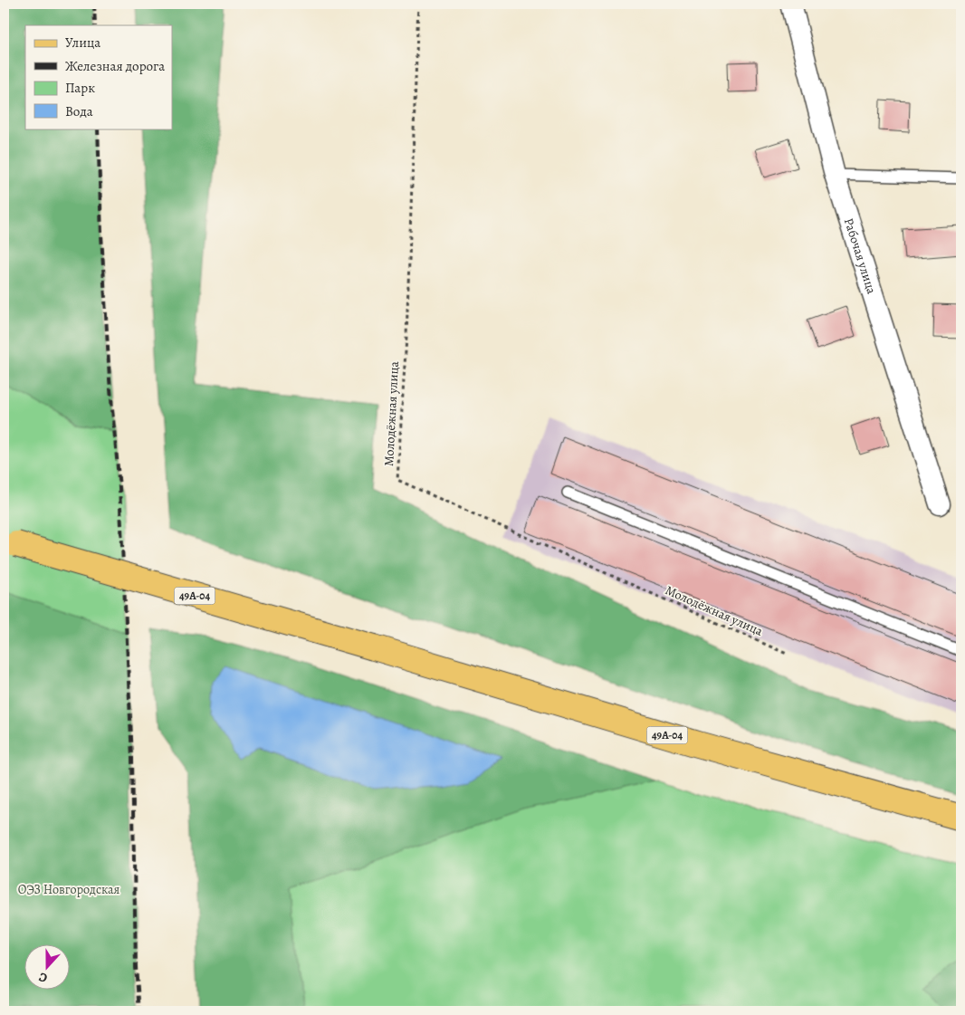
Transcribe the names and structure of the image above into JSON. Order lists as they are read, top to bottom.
{
  "streets": {
    "main road": ["49А-04"],
    "street": ["Рабочая улица"],
    "path": ["Молодёжная улица"]
  },
  "parks": ["ОЭЗ Новгородская"],
  "legend": [
    "Улица",
    "Железная дорога",
    "Парк",
    "Вода"
  ],
  "north": "bottom"
}
